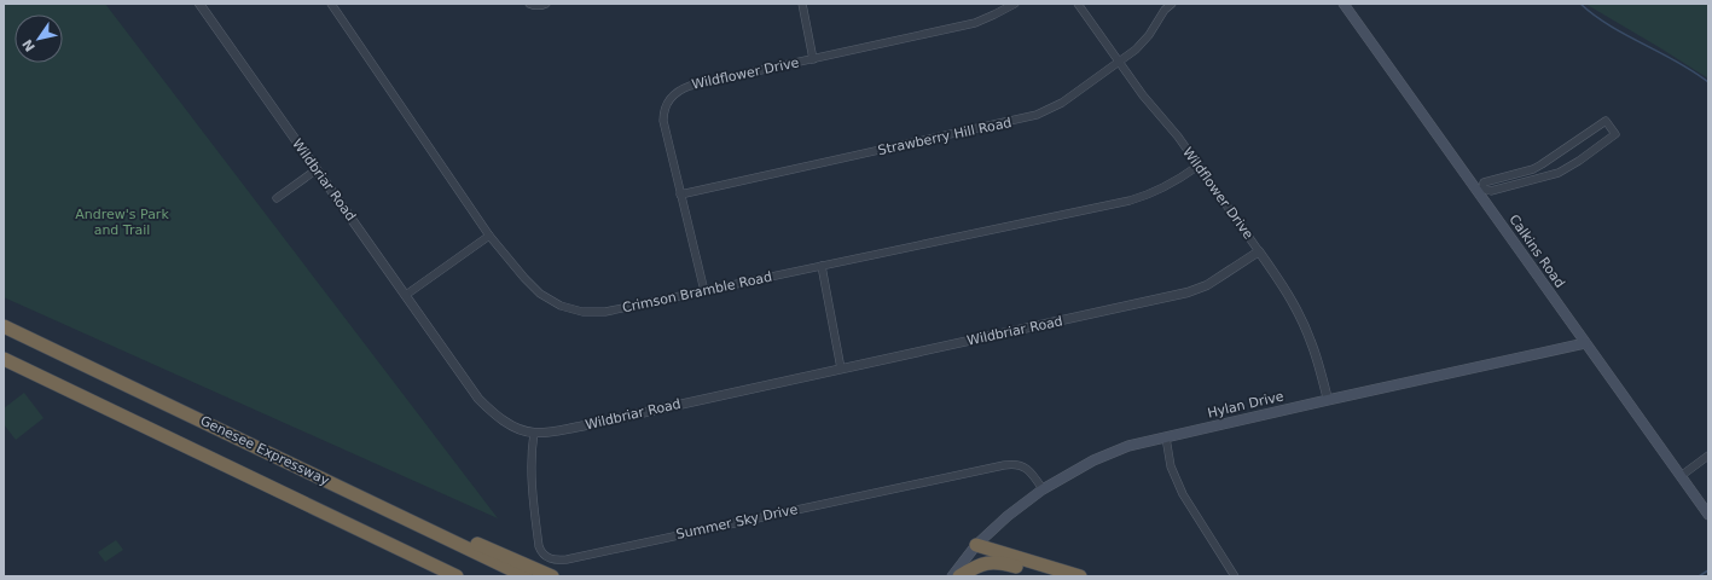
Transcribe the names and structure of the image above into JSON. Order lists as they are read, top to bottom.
{
  "streets": {
    "highway": ["Genesee Expressway"],
    "main road": ["Calkins Road", "Hylan Drive"],
    "street": [
      "Wildflower Drive",
      "Strawberry Hill Road",
      "Wildbriar Road",
      "Crimson Bramble Road",
      "Summer Sky Drive"
    ]
  },
  "crossings": [
    ["Wildflower Drive", "Strawberry Hill Road"],
    ["Wildflower Drive", "Wildbriar Road"],
    ["Wildflower Drive", "Crimson Bramble Road"],
    ["Wildflower Drive", "Hylan Drive"],
    ["Wildbriar Road", "Summer Sky Drive"],
    ["Calkins Road", "Hylan Drive"],
    ["Hylan Drive", "Summer Sky Drive"]
  ],
  "parks": ["Andrew's Park and Trail"],
  "north": "bottom left"
}
